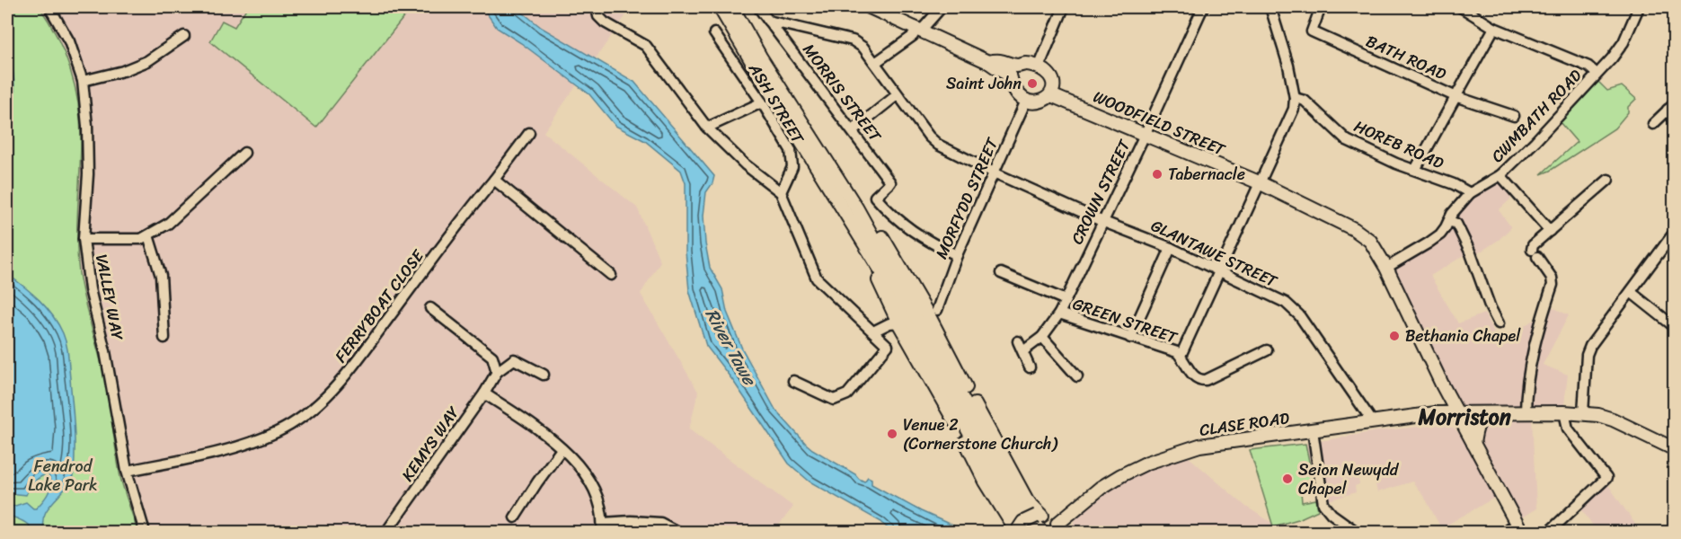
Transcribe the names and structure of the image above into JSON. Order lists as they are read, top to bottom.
{
  "streets": {
    "main road": ["WOODFIELD STREET", "CLASE ROAD"],
    "street": [
      "BATH ROAD",
      "MORRIS STREET",
      "ASH STREET",
      "CWMBATH ROAD",
      "HOREB ROAD",
      "CROWN STREET",
      "MORFYDD STREET",
      "GLANTAWE STREET",
      "VALLEY WAY",
      "FERRYBOAT CLOSE",
      "GREEN STREET",
      "KEMYS WAY"
    ]
  },
  "crossings": [
    ["MORRIS STREET", "MORFYDD STREET"],
    ["MORRIS STREET", "GLANTAWE STREET"],
    ["CWMBATH ROAD", "WOODFIELD STREET"],
    ["CWMBATH ROAD", "HOREB ROAD"],
    ["WOODFIELD STREET", "CROWN STREET"],
    ["WOODFIELD STREET", "MORFYDD STREET"],
    ["WOODFIELD STREET", "CLASE ROAD"],
    ["CROWN STREET", "GLANTAWE STREET"],
    ["CROWN STREET", "GREEN STREET"],
    ["MORFYDD STREET", "GLANTAWE STREET"],
    ["GLANTAWE STREET", "CLASE ROAD"],
    ["VALLEY WAY", "FERRYBOAT CLOSE"]
  ],
  "districts": ["Morriston"],
  "water": ["River Tawe"],
  "parks": ["Fendrod Lake Park"],
  "places": [
    "Saint John",
    "Tabernacle",
    "Bethania Chapel",
    "Venue 2 (Cornerstone Church)",
    "Seion Newydd Chapel"
  ]
}
